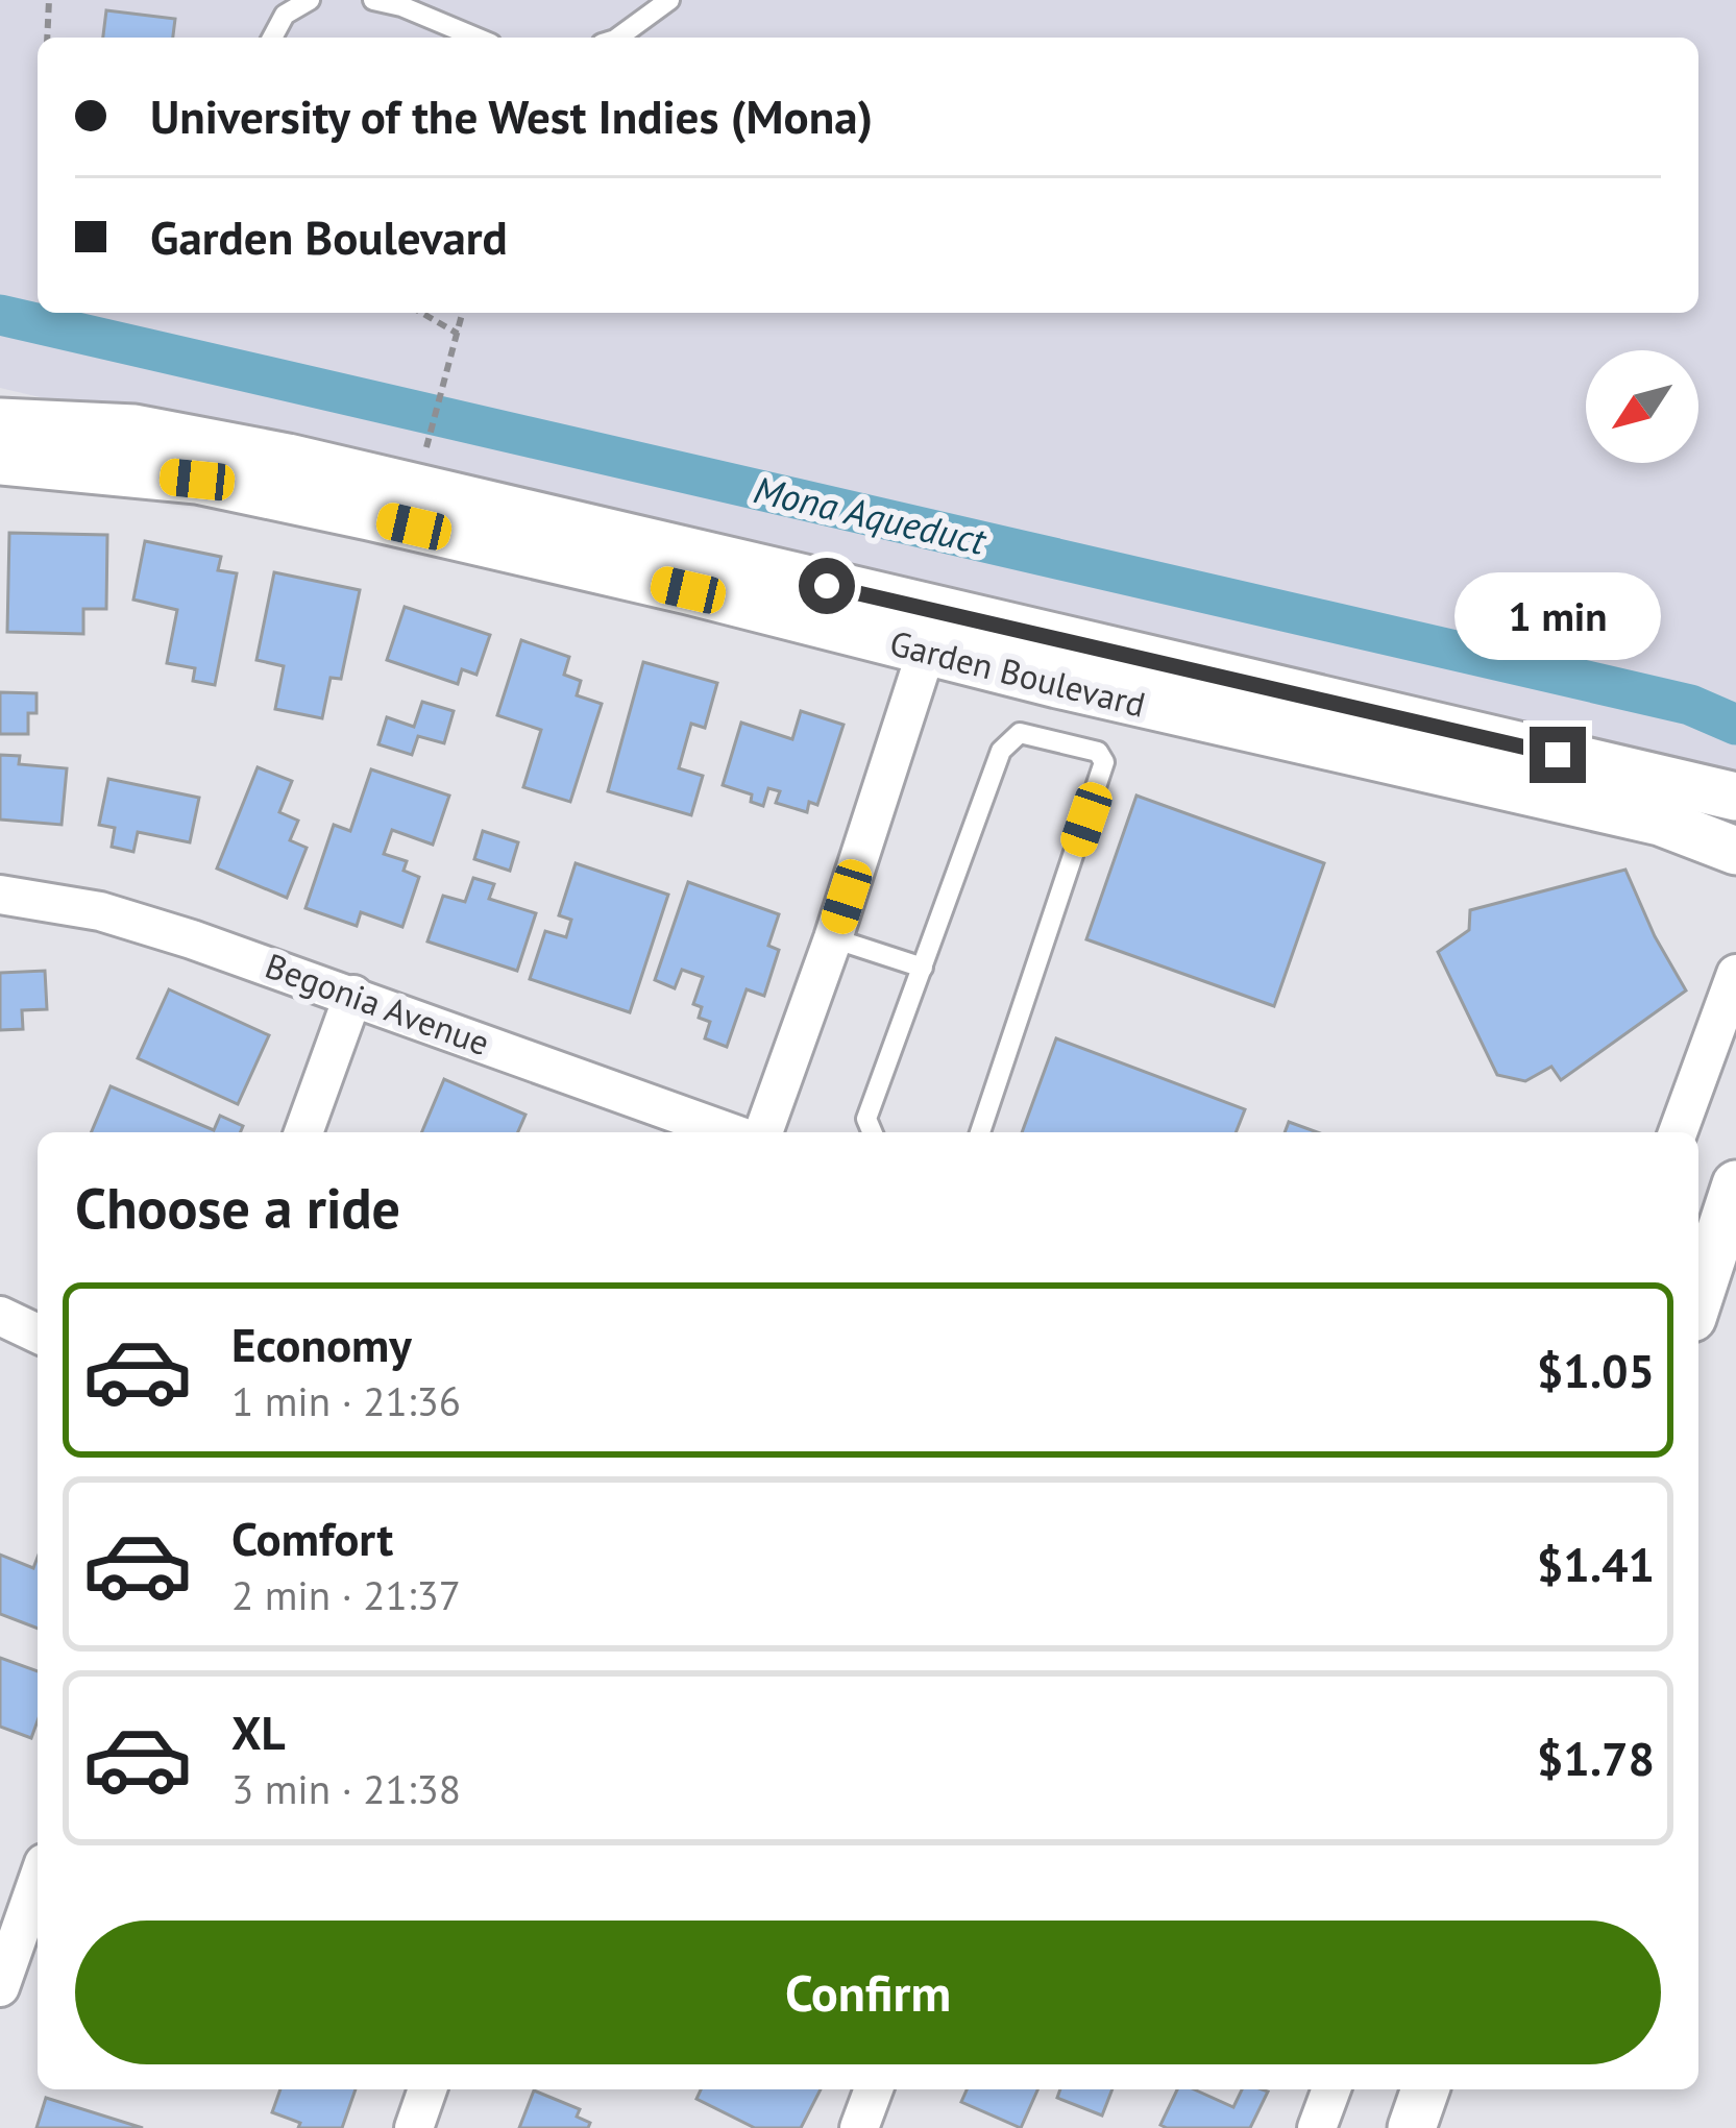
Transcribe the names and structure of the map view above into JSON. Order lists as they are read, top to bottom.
{
  "streets": {
    "street": ["Garden Boulevard", "Begonia Avenue"]
  },
  "water": ["Mona Aqueduct"],
  "north": "bottom left",
  "page": {
    "banner": ["University of the West Indies (Mona)", "Garden Boulevard"],
    "bubble": "1 min",
    "heading": "Choose a ride",
    "list": [
      {
        "name": "Economy",
        "note": "1 min · 21:36",
        "value": "$1.05"
      },
      {
        "name": "Comfort",
        "note": "2 min · 21:37",
        "value": "$1.41"
      },
      {
        "name": "XL",
        "note": "3 min · 21:38",
        "value": "$1.78"
      }
    ],
    "buttons": "Confirm"
  }
}
